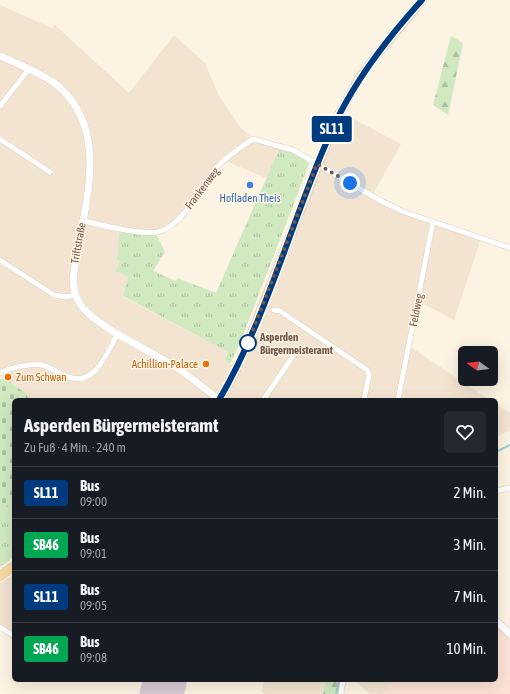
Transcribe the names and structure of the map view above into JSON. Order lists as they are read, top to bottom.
{
  "streets": {
    "street": ["Frankenweg", "Triftstraße", "Feldweg"]
  },
  "crossings": [
    ["Frankenweg", "Triftstraße"]
  ],
  "places": [
    "Hofladen Theis",
    "Asperden Bürgermeisteramt",
    "Achillion-Palace",
    "Zum Schwan"
  ],
  "lines": ["bus line SL11"],
  "north": "left",
  "page": {
    "on_map": "SL11",
    "heading": ["Asperden Bürgermeisteramt", "Zu Fuß · 4 Min. · 240 m"],
    "list": [
      {
        "mark": "SL11",
        "name": "Bus",
        "note": "09:00",
        "value": "2 Min."
      },
      {
        "mark": "SB46",
        "name": "Bus",
        "note": "09:01",
        "value": "3 Min."
      },
      {
        "mark": "SL11",
        "name": "Bus",
        "note": "09:05",
        "value": "7 Min."
      },
      {
        "mark": "SB46",
        "name": "Bus",
        "note": "09:08",
        "value": "10 Min."
      }
    ]
  }
}
